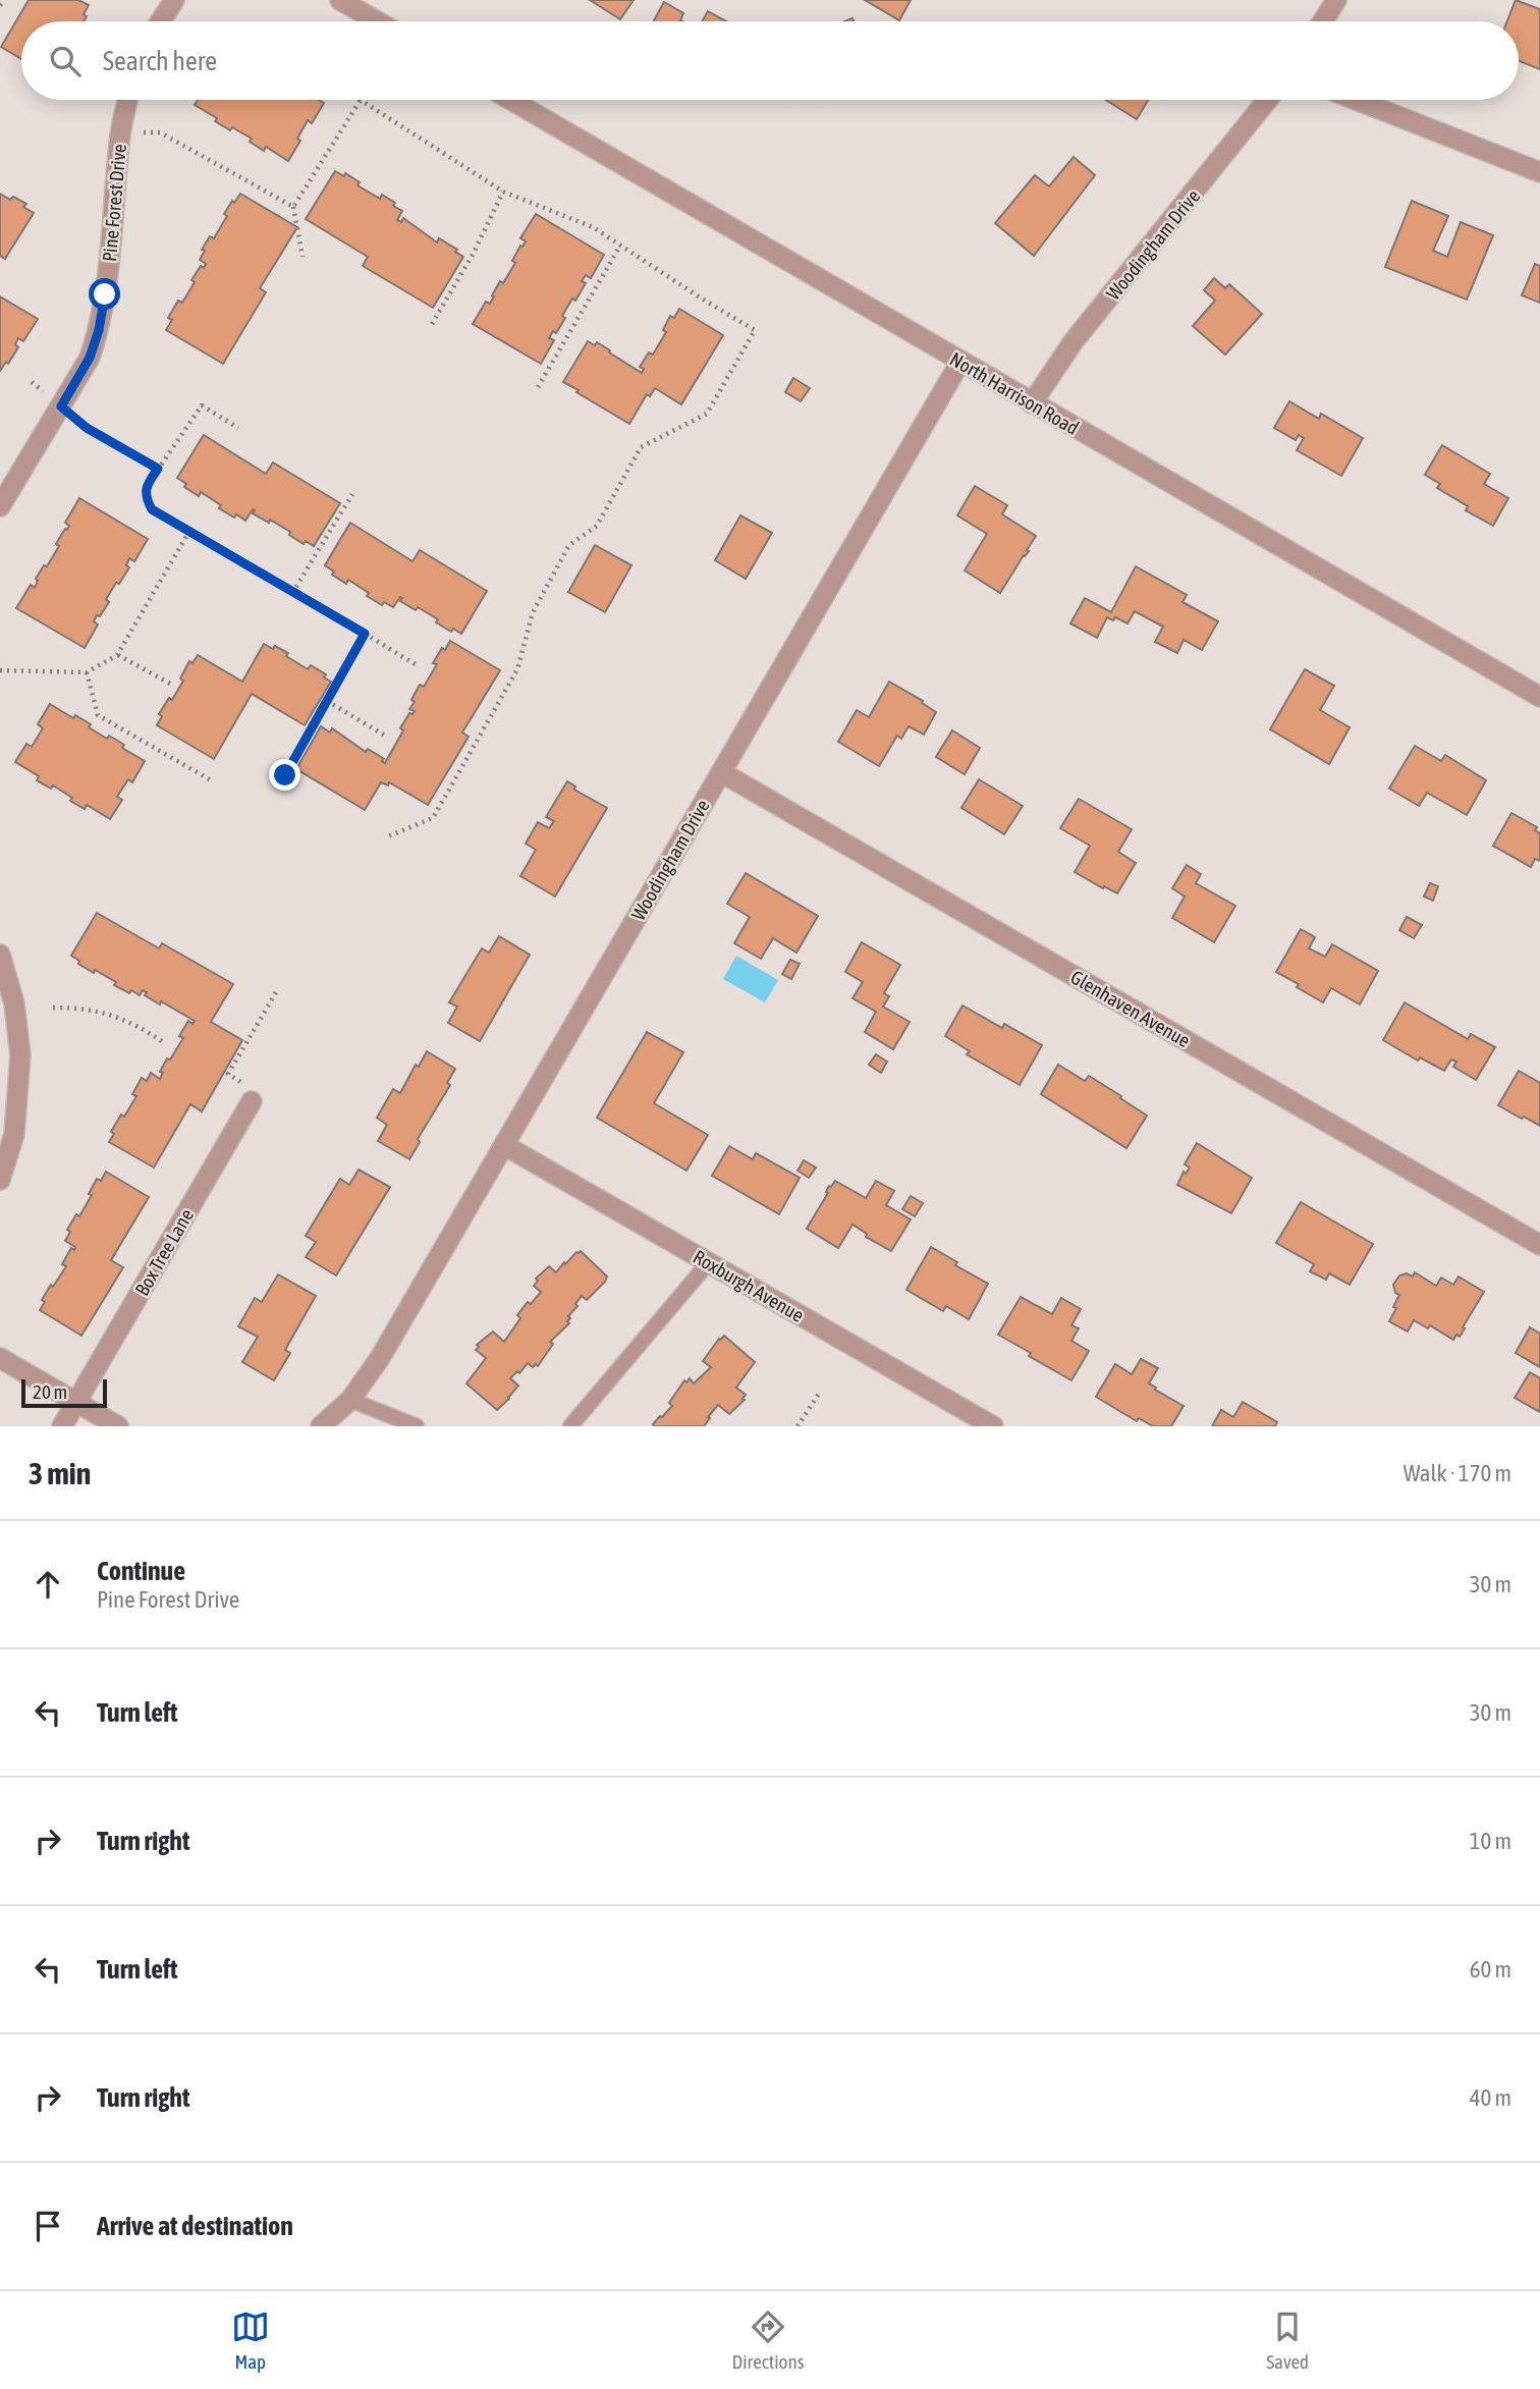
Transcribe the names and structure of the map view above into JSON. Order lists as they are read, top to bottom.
{
  "streets": {
    "street": [
      "Pine Forest Drive",
      "Woodingham Drive",
      "North Harrison Road",
      "Glenhaven Avenue",
      "Box Tree Lane",
      "Roxburgh Avenue"
    ]
  },
  "crossings": [
    ["Woodingham Drive", "North Harrison Road"],
    ["Woodingham Drive", "Glenhaven Avenue"],
    ["Woodingham Drive", "Roxburgh Avenue"]
  ],
  "scale_bar": "20 m",
  "page": {
    "search": "Search here",
    "scale": "20 m",
    "heading": ["3 min", "Walk · 170 m"],
    "list": [
      ["Continue", "Pine Forest Drive", "30 m"],
      ["Turn left", "30 m"],
      ["Turn right", "10 m"],
      ["Turn left", "60 m"],
      ["Turn right", "40 m"],
      "Arrive at destination"
    ],
    "nav": ["Map", "Directions", "Saved"]
  }
}
